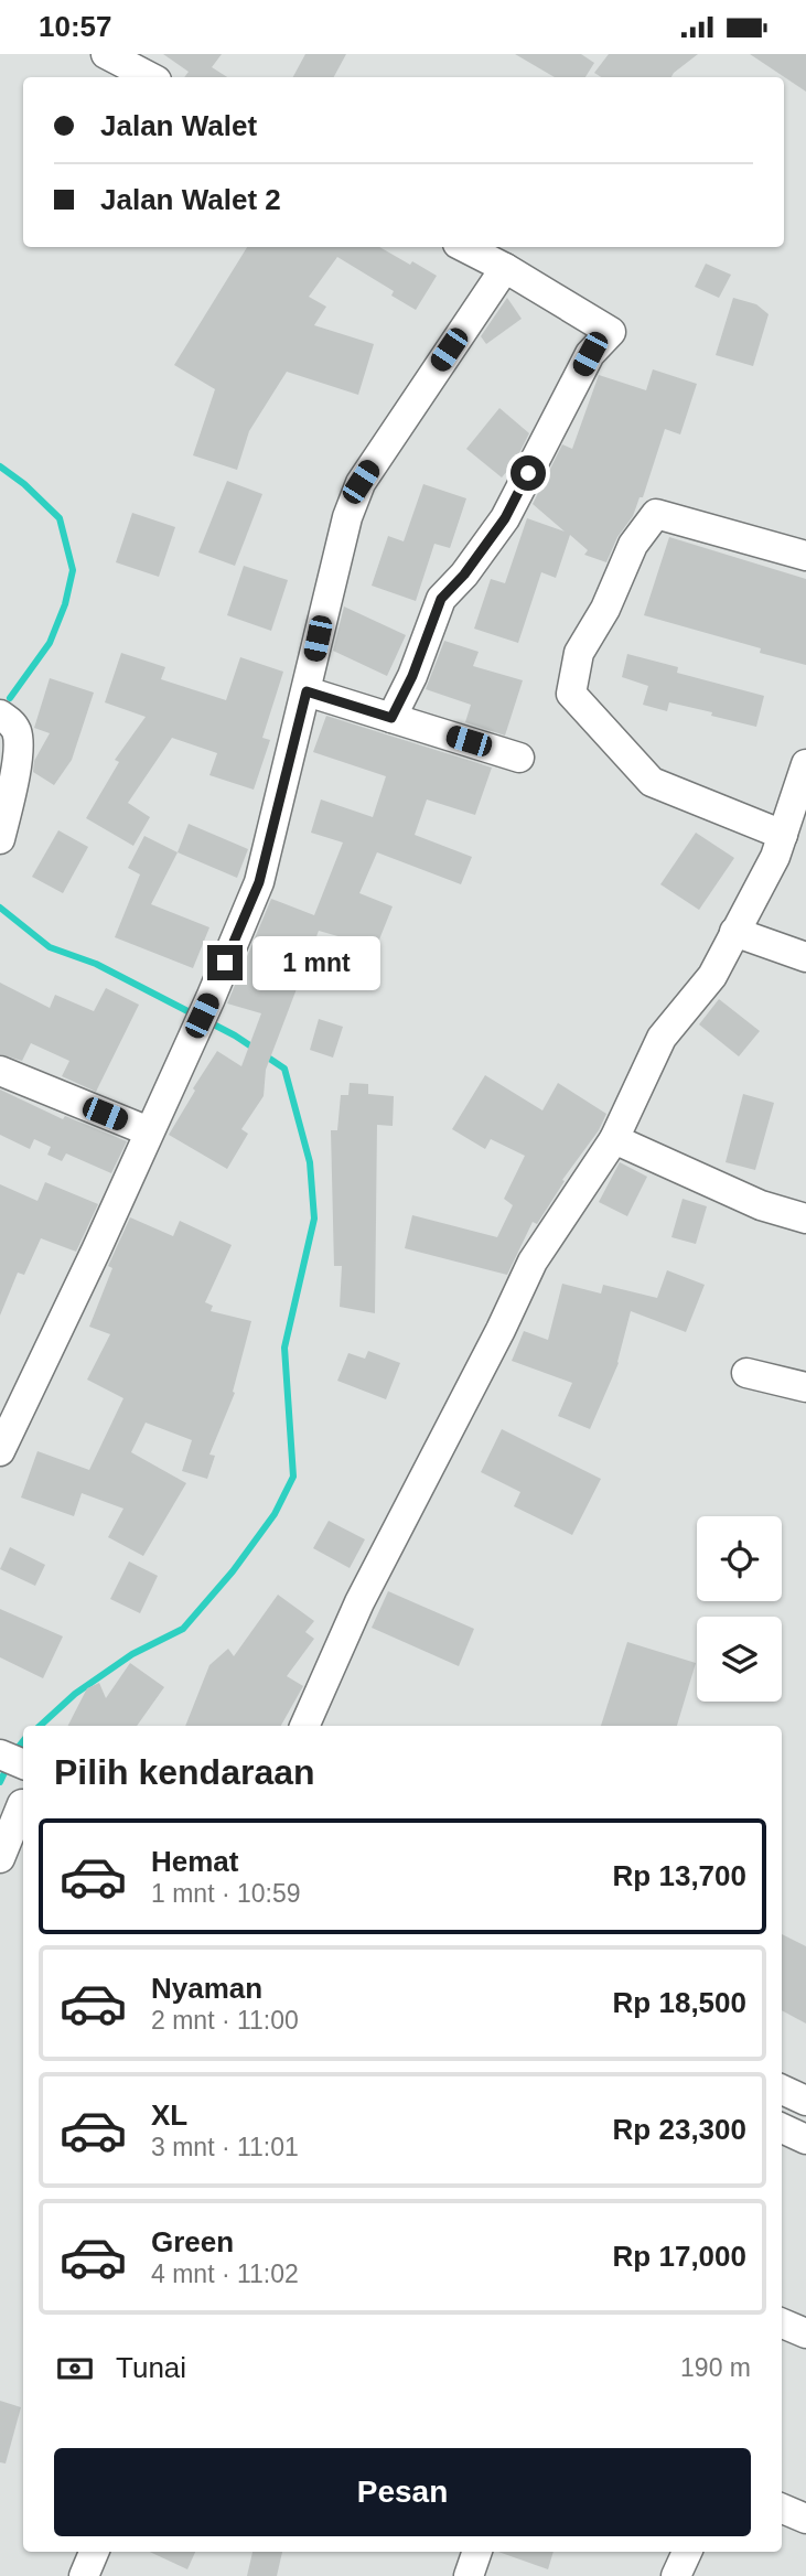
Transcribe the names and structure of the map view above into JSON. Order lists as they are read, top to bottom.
{
  "page": {
    "status": "10:57",
    "banner": ["Jalan Walet", "Jalan Walet 2"],
    "bubble": "1 mnt",
    "heading": "Pilih kendaraan",
    "list": [
      {
        "name": "Hemat",
        "note": "1 mnt · 10:59",
        "value": "Rp 13,700"
      },
      {
        "name": "Nyaman",
        "note": "2 mnt · 11:00",
        "value": "Rp 18,500"
      },
      {
        "name": "XL",
        "note": "3 mnt · 11:01",
        "value": "Rp 23,300"
      },
      {
        "name": "Green",
        "note": "4 mnt · 11:02",
        "value": "Rp 17,000"
      }
    ],
    "pay": ["Tunai", "190 m"],
    "buttons": "Pesan"
  }
}
